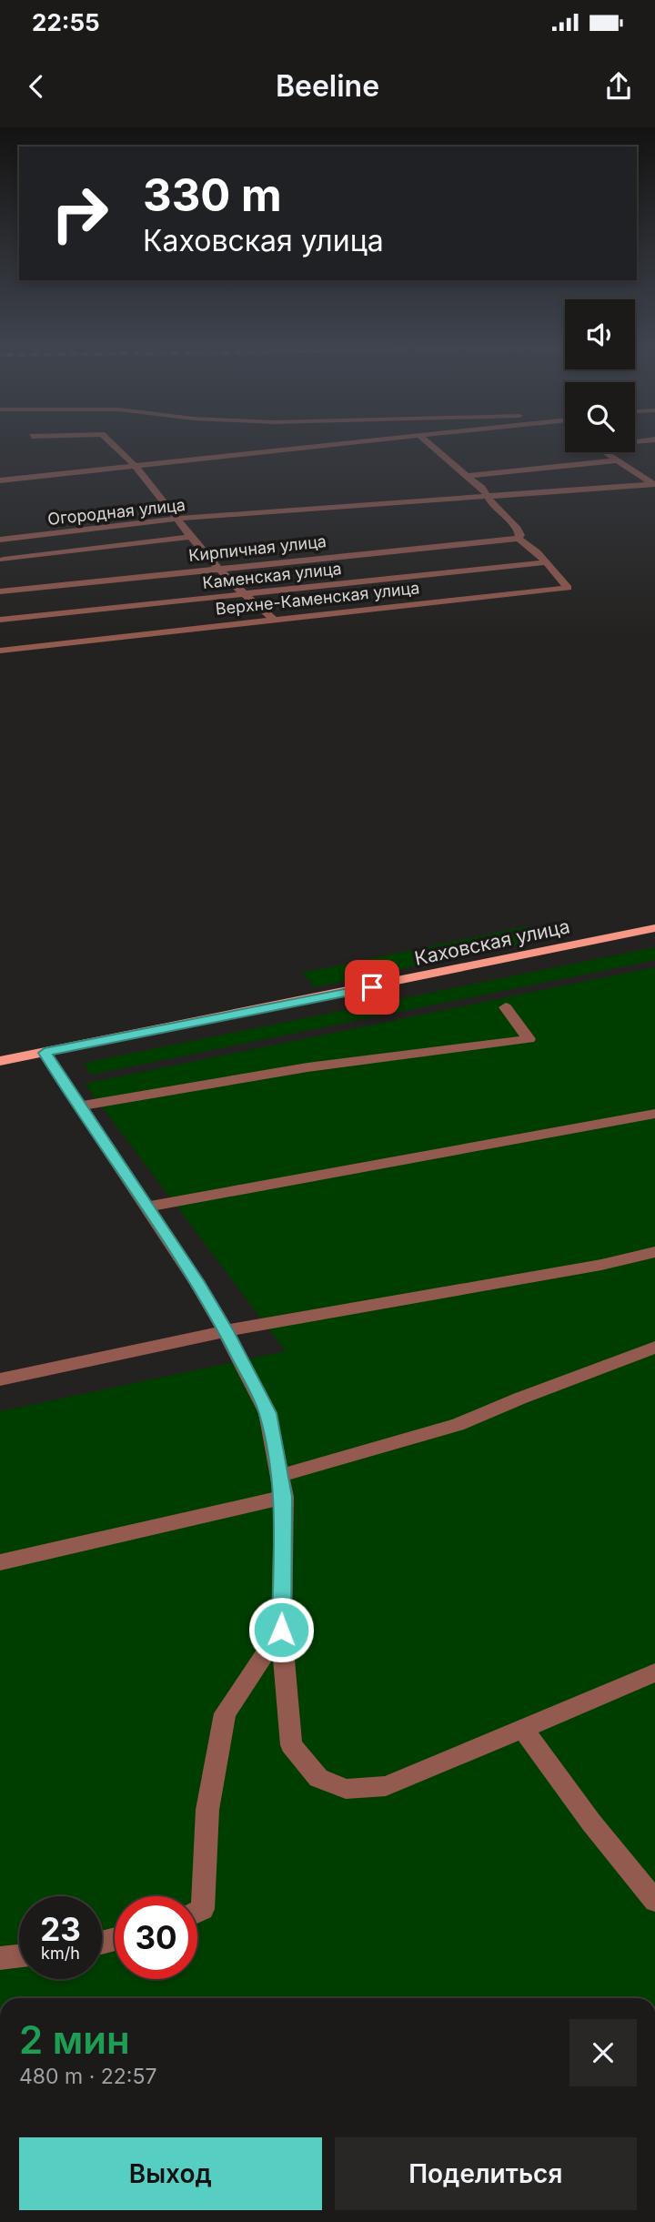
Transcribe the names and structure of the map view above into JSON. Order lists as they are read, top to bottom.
{
  "streets": {
    "main road": ["Каховская улица"],
    "street": [
      "Огородная улица",
      "Кирпичная улица",
      "Каменская улица",
      "Верхне-Каменская улица"
    ]
  },
  "crossings": [
    ["Огородная улица", "Верхне-Каменская улица"],
    ["Кирпичная улица", "Верхне-Каменская улица"],
    ["Каменская улица", "Верхне-Каменская улица"]
  ],
  "page": {
    "status": "22:55",
    "header": "Beeline",
    "turn": ["330 m", "Каховская улица"],
    "speed": "23 km/h",
    "limit": "30",
    "heading": ["2 мин", "480 m · 22:57"],
    "buttons": ["Выход", "Поделиться"]
  }
}
